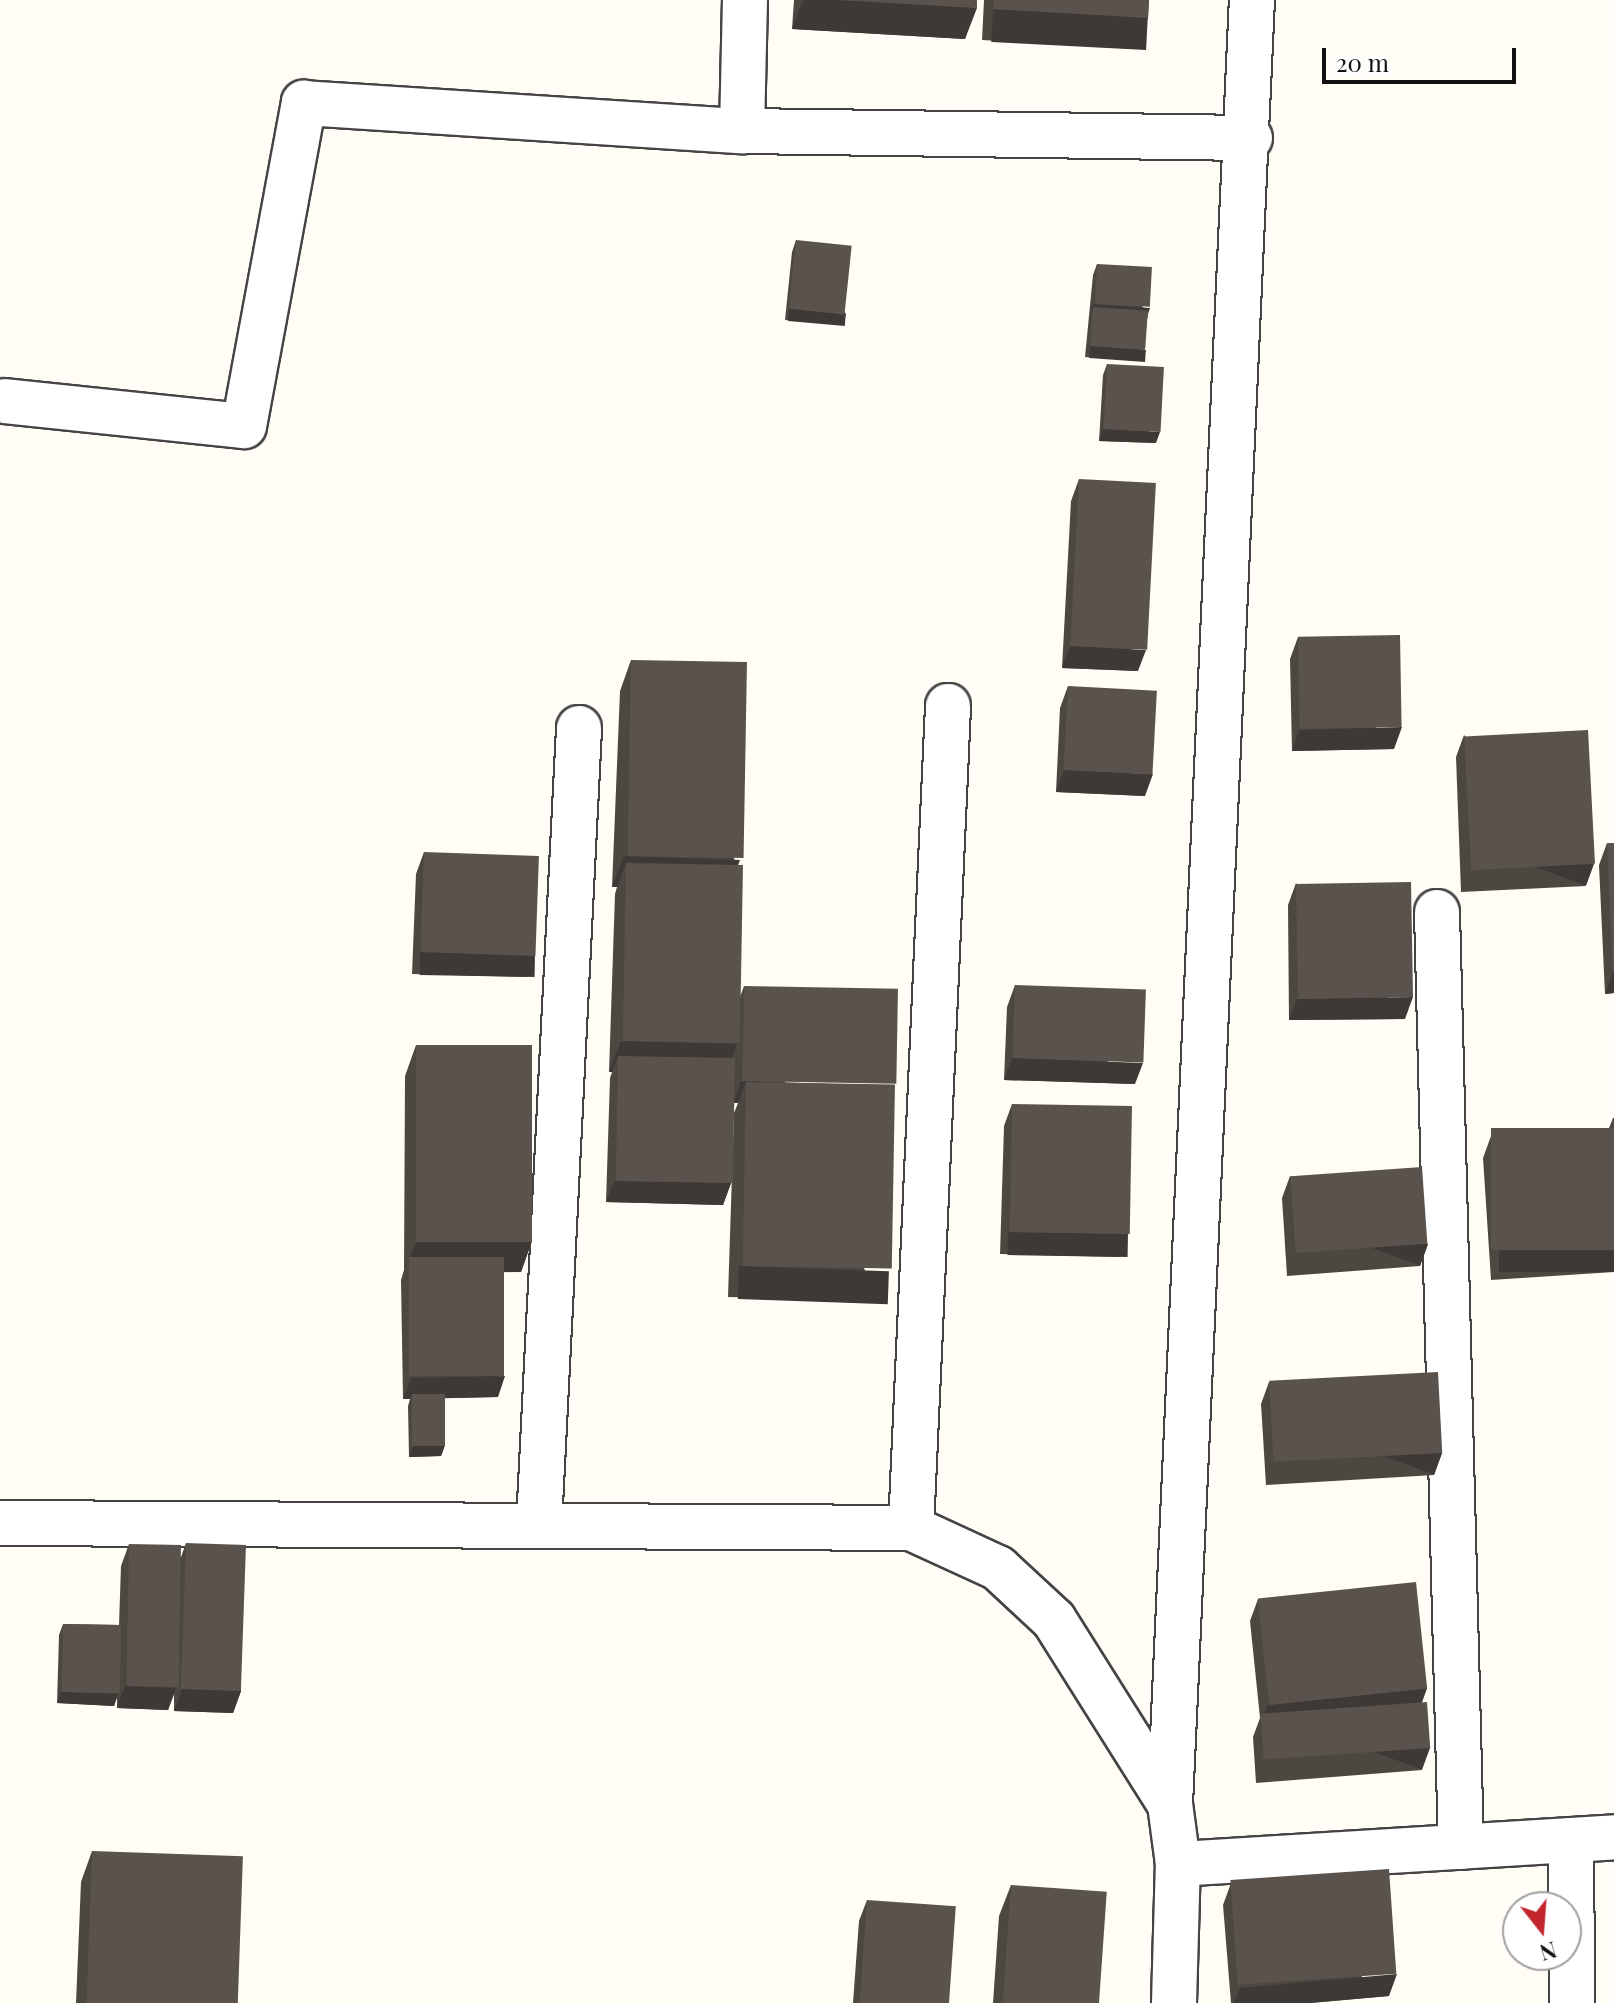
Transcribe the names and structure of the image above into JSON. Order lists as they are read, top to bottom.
{
  "scale_bar": "20 m",
  "north": "bottom"
}
